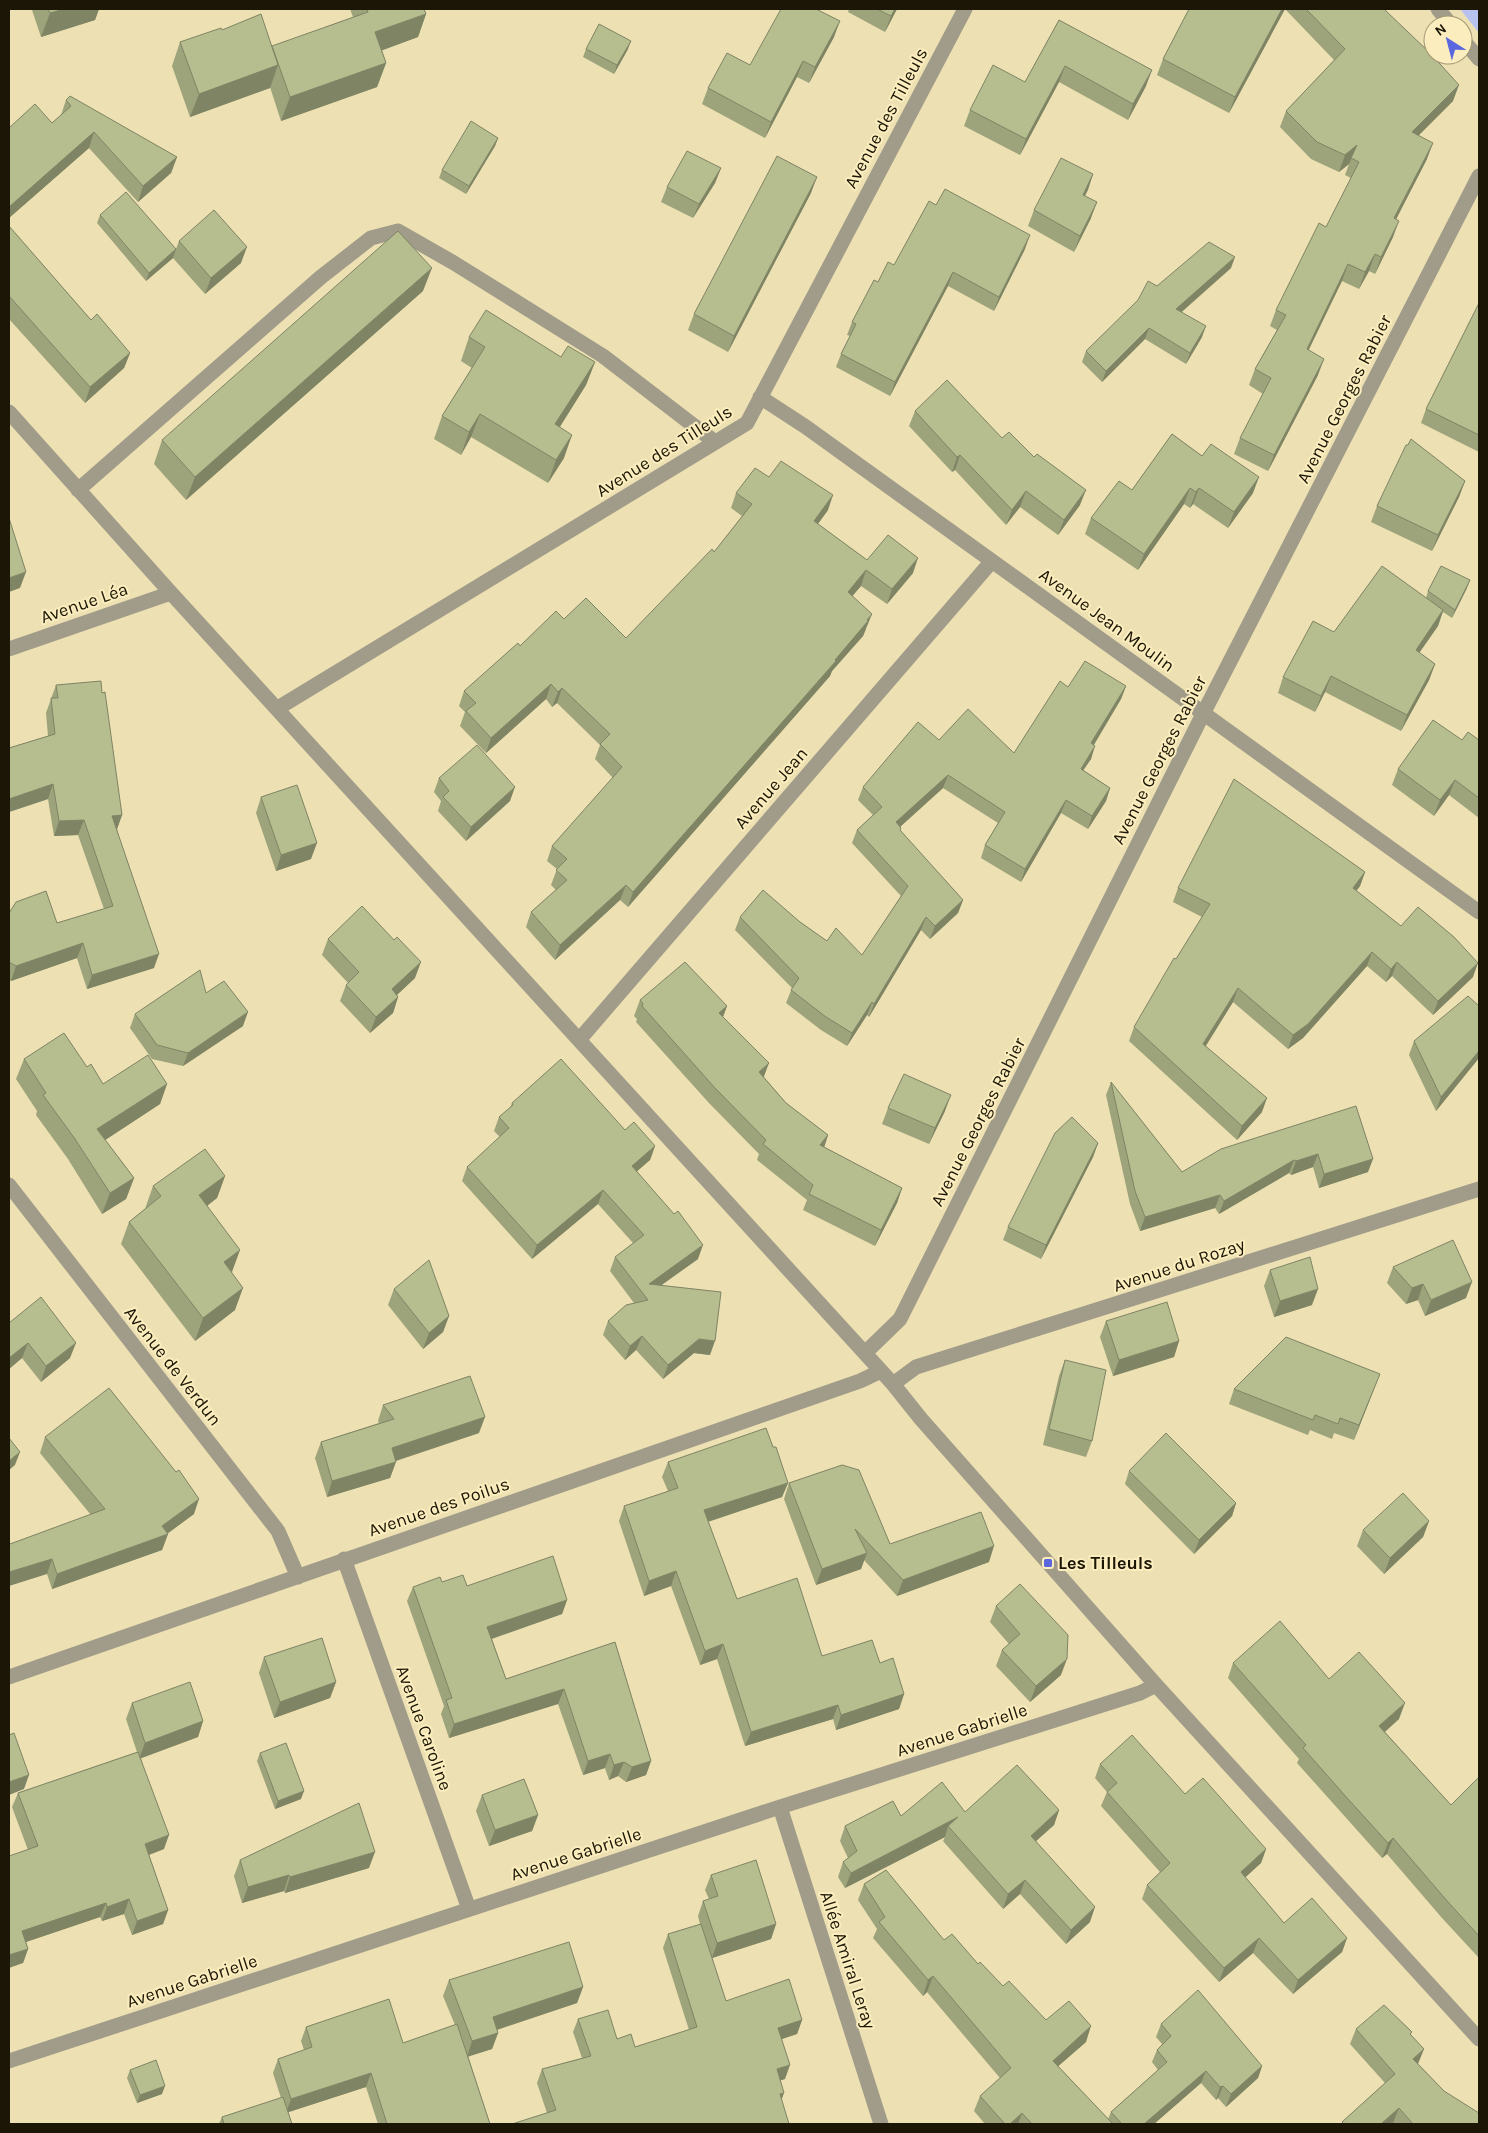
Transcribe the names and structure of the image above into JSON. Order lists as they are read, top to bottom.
{
  "streets": {
    "street": [
      "Avenue des Tilleuls",
      "Avenue Georges Rabier",
      "Avenue Léa",
      "Avenue Jean Moulin",
      "Avenue Jean",
      "Avenue du Rozay",
      "Avenue de Verdun",
      "Avenue des Poilus",
      "Avenue Caroline",
      "Avenue Gabrielle",
      "Allée Amiral Leray"
    ]
  },
  "crossings": [
    ["Avenue des Tilleuls", "Avenue Jean Moulin"],
    ["Avenue Georges Rabier", "Avenue Jean Moulin"],
    ["Avenue Jean Moulin", "Avenue Jean"],
    ["Avenue de Verdun", "Avenue des Poilus"],
    ["Avenue des Poilus", "Avenue Caroline"],
    ["Avenue Caroline", "Avenue Gabrielle"],
    ["Avenue Gabrielle", "Allée Amiral Leray"]
  ],
  "places": {
    "transit": ["Les Tilleuls"]
  },
  "north": "top left"
}
